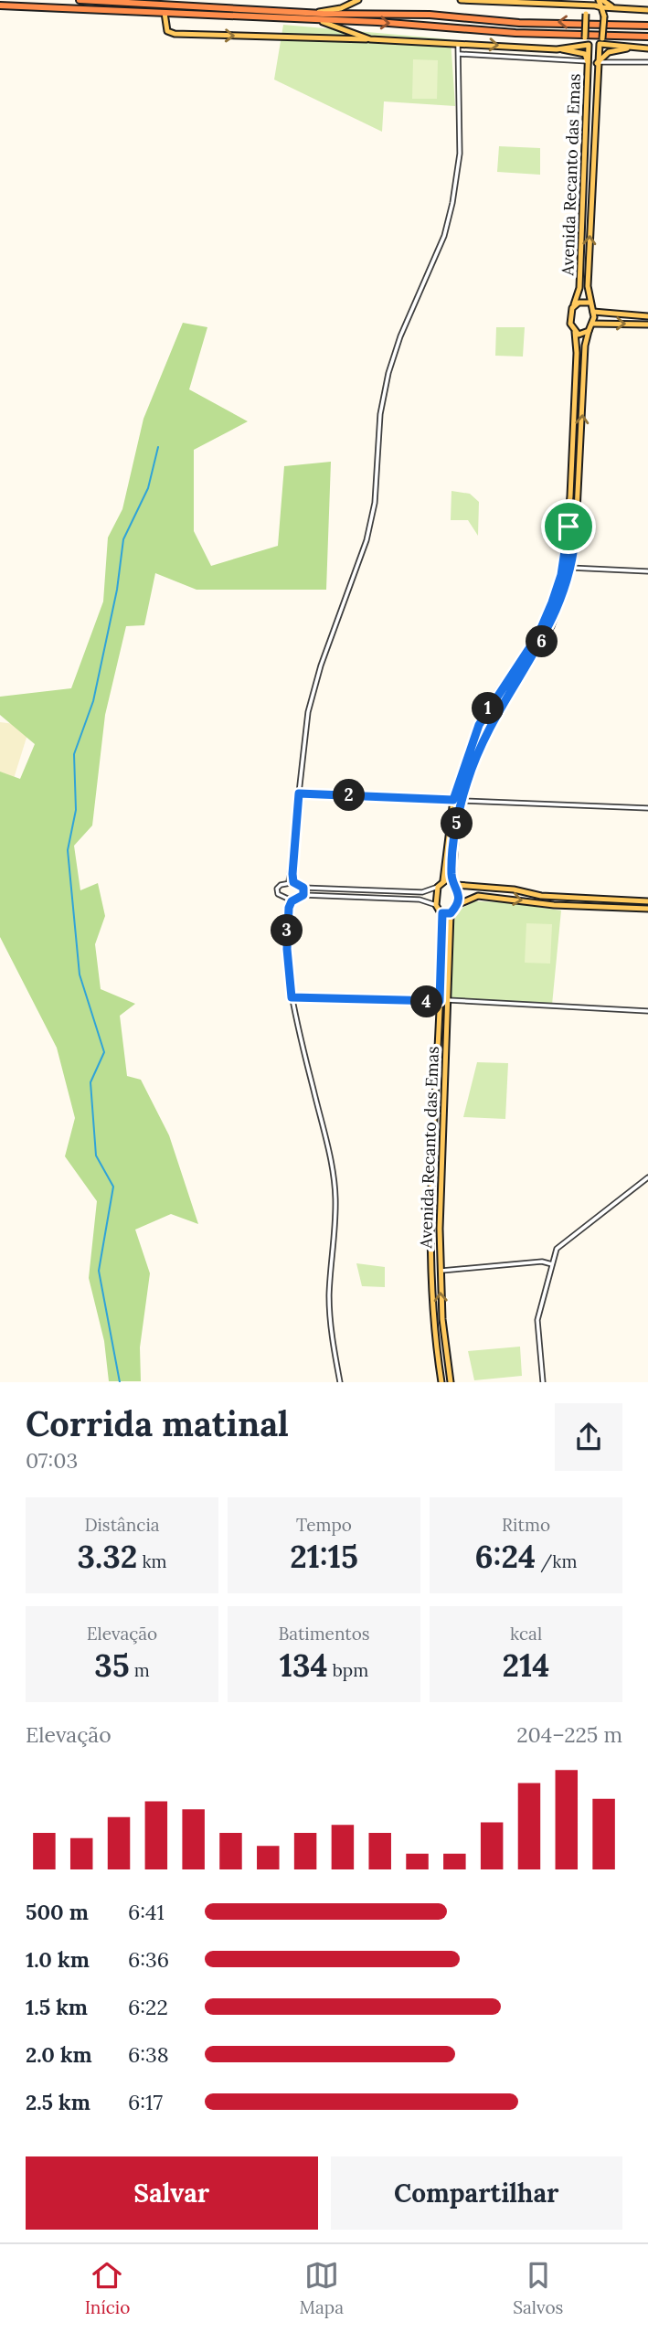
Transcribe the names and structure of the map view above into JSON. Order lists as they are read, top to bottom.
{
  "streets": {
    "main road": ["Avenida Recanto das Emas"]
  },
  "page": {
    "pins": [
      "6",
      "1",
      "2",
      "5",
      "3",
      "4"
    ],
    "heading": ["Corrida matinal", "07:03"],
    "stats": [
      ["Distância", "3.32 km"],
      ["Tempo", "21:15"],
      ["Ritmo", "6:24 /km"],
      ["Elevação", "35 m"],
      ["Batimentos", "134 bpm"],
      ["kcal", "214"]
    ],
    "chart": ["Elevação", "204–225 m"],
    "list": [
      {
        "name": "500 m",
        "note": "6:41"
      },
      {
        "name": "1.0 km",
        "note": "6:36"
      },
      {
        "name": "1.5 km",
        "note": "6:22"
      },
      {
        "name": "2.0 km",
        "note": "6:38"
      },
      {
        "name": "2.5 km",
        "note": "6:17"
      }
    ],
    "buttons": ["Salvar", "Compartilhar"],
    "tabs": ["Início", "Mapa", "Salvos"]
  }
}
